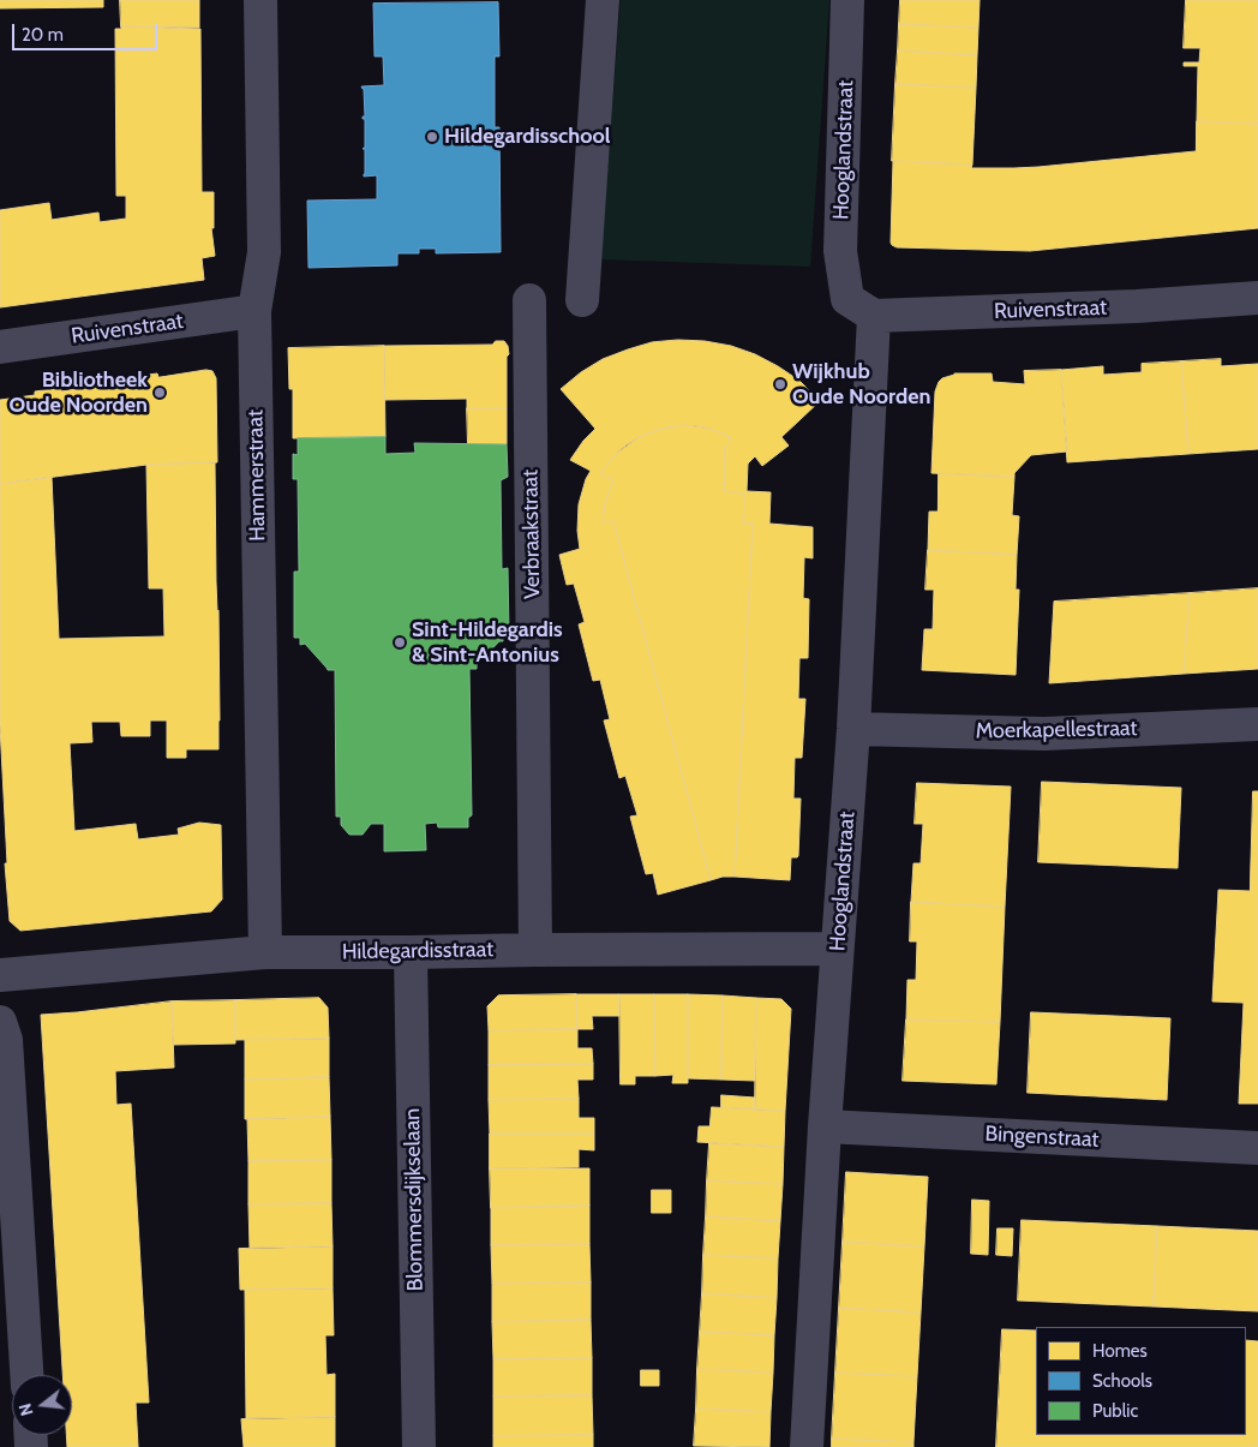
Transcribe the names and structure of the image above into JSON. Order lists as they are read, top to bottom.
{
  "streets": {
    "street": [
      "Hooglandstraat",
      "Ruivenstraat",
      "Hammerstraat",
      "Verbraakstraat",
      "Moerkapellestraat",
      "Hildegardisstraat",
      "Bingenstraat",
      "Blommersdijkselaan"
    ]
  },
  "crossings": [
    ["Hooglandstraat", "Ruivenstraat"],
    ["Hooglandstraat", "Moerkapellestraat"],
    ["Hooglandstraat", "Hildegardisstraat"],
    ["Hooglandstraat", "Bingenstraat"],
    ["Ruivenstraat", "Hammerstraat"],
    ["Hammerstraat", "Hildegardisstraat"],
    ["Verbraakstraat", "Hildegardisstraat"],
    ["Hildegardisstraat", "Blommersdijkselaan"]
  ],
  "places": [
    "Hildegardisschool",
    "Wijkhub Oude Noorden",
    "Bibliotheek Oude Noorden",
    "Sint-Hildegardis & Sint-Antonius"
  ],
  "legend": ["Homes", "Schools", "Public"],
  "scale_bar": "20 m",
  "north": "left"
}
